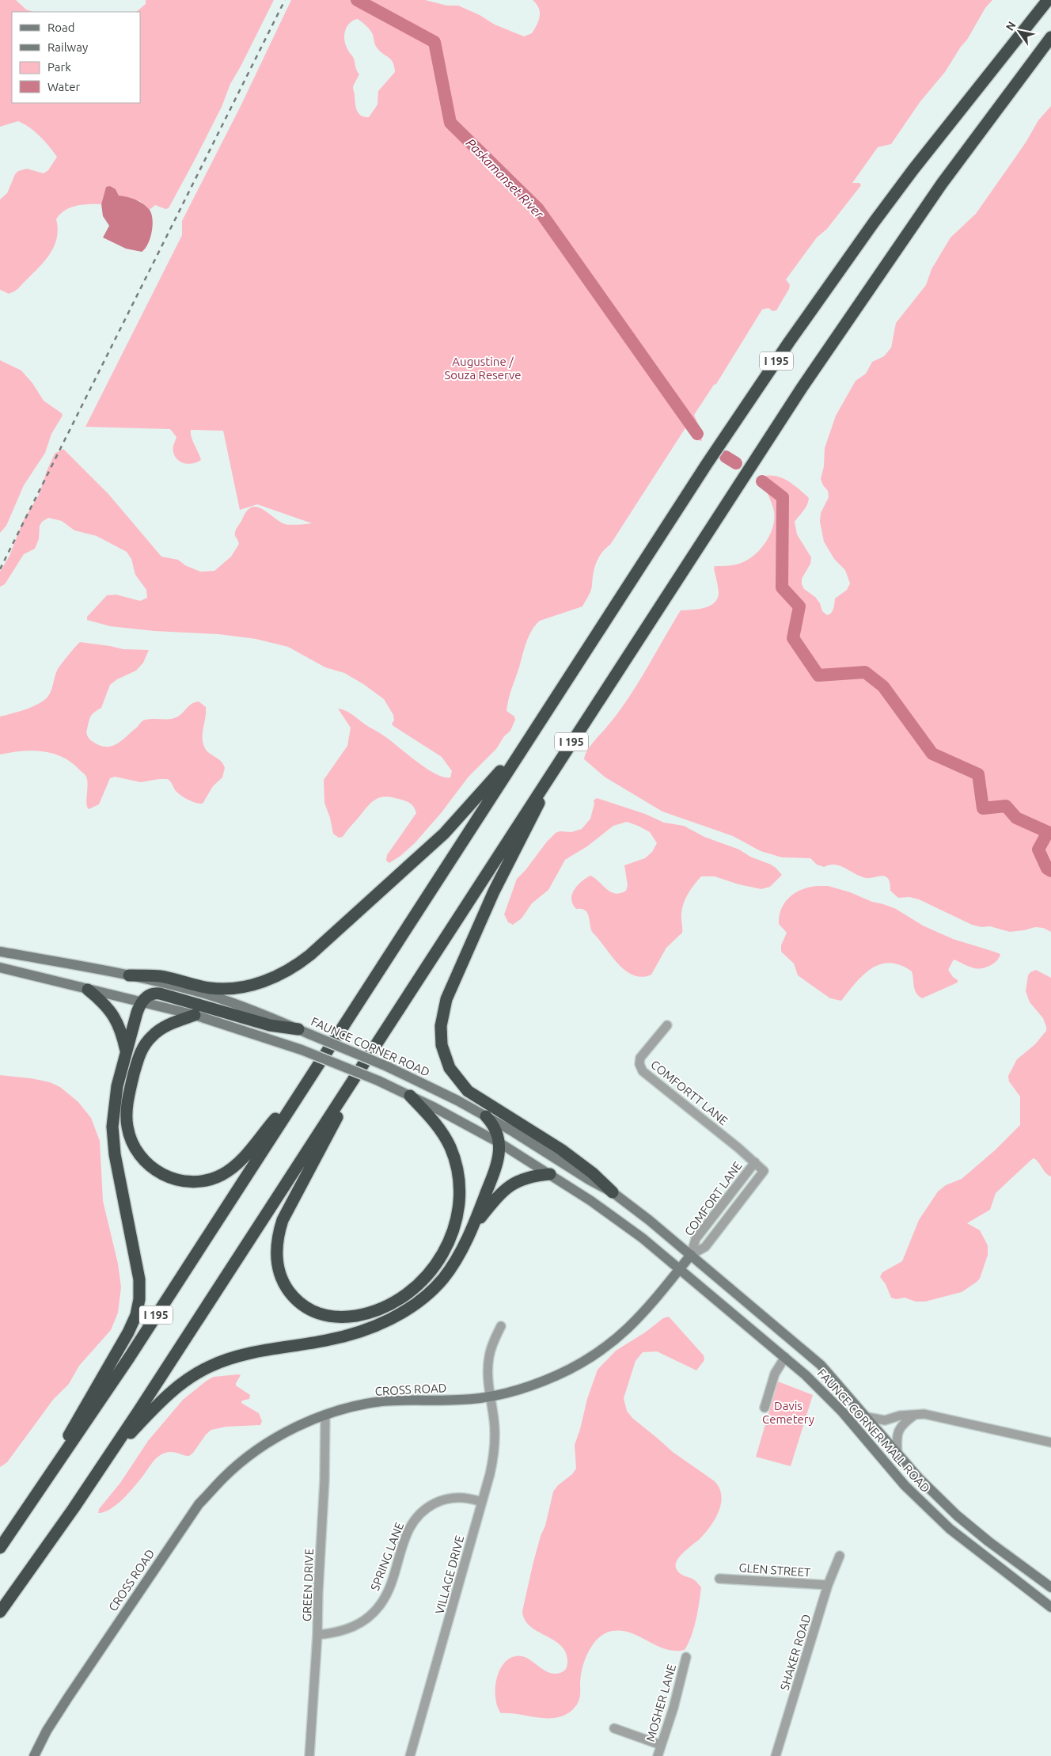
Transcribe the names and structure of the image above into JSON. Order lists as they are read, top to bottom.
{
  "streets": {
    "highway": ["I 195"],
    "main road": ["FAUNCE CORNER ROAD", "CROSS ROAD", "FAUNCE CORNER MALL ROAD"],
    "street": [
      "COMFORTT LANE",
      "COMFORT LANE",
      "SPRING LANE",
      "GLEN STREET",
      "VILLAGE DRIVE",
      "GREEN DRIVE",
      "SHAKER ROAD",
      "MOSHER LANE"
    ]
  },
  "crossings": [
    ["FAUNCE CORNER ROAD", "COMFORT LANE"],
    ["FAUNCE CORNER ROAD", "CROSS ROAD"],
    ["FAUNCE CORNER ROAD", "FAUNCE CORNER MALL ROAD"],
    ["COMFORTT LANE", "COMFORT LANE"],
    ["COMFORT LANE", "CROSS ROAD"],
    ["COMFORT LANE", "FAUNCE CORNER MALL ROAD"],
    ["CROSS ROAD", "FAUNCE CORNER MALL ROAD"],
    ["CROSS ROAD", "VILLAGE DRIVE"],
    ["CROSS ROAD", "GREEN DRIVE"],
    ["SPRING LANE", "VILLAGE DRIVE"],
    ["SPRING LANE", "GREEN DRIVE"],
    ["GLEN STREET", "SHAKER ROAD"]
  ],
  "water": ["Paskamanset River"],
  "parks": ["Augustine / Souza Reserve", "Davis Cemetery"],
  "legend": [
    "Road",
    "Railway",
    "Park",
    "Water"
  ],
  "north": "top left"
}
